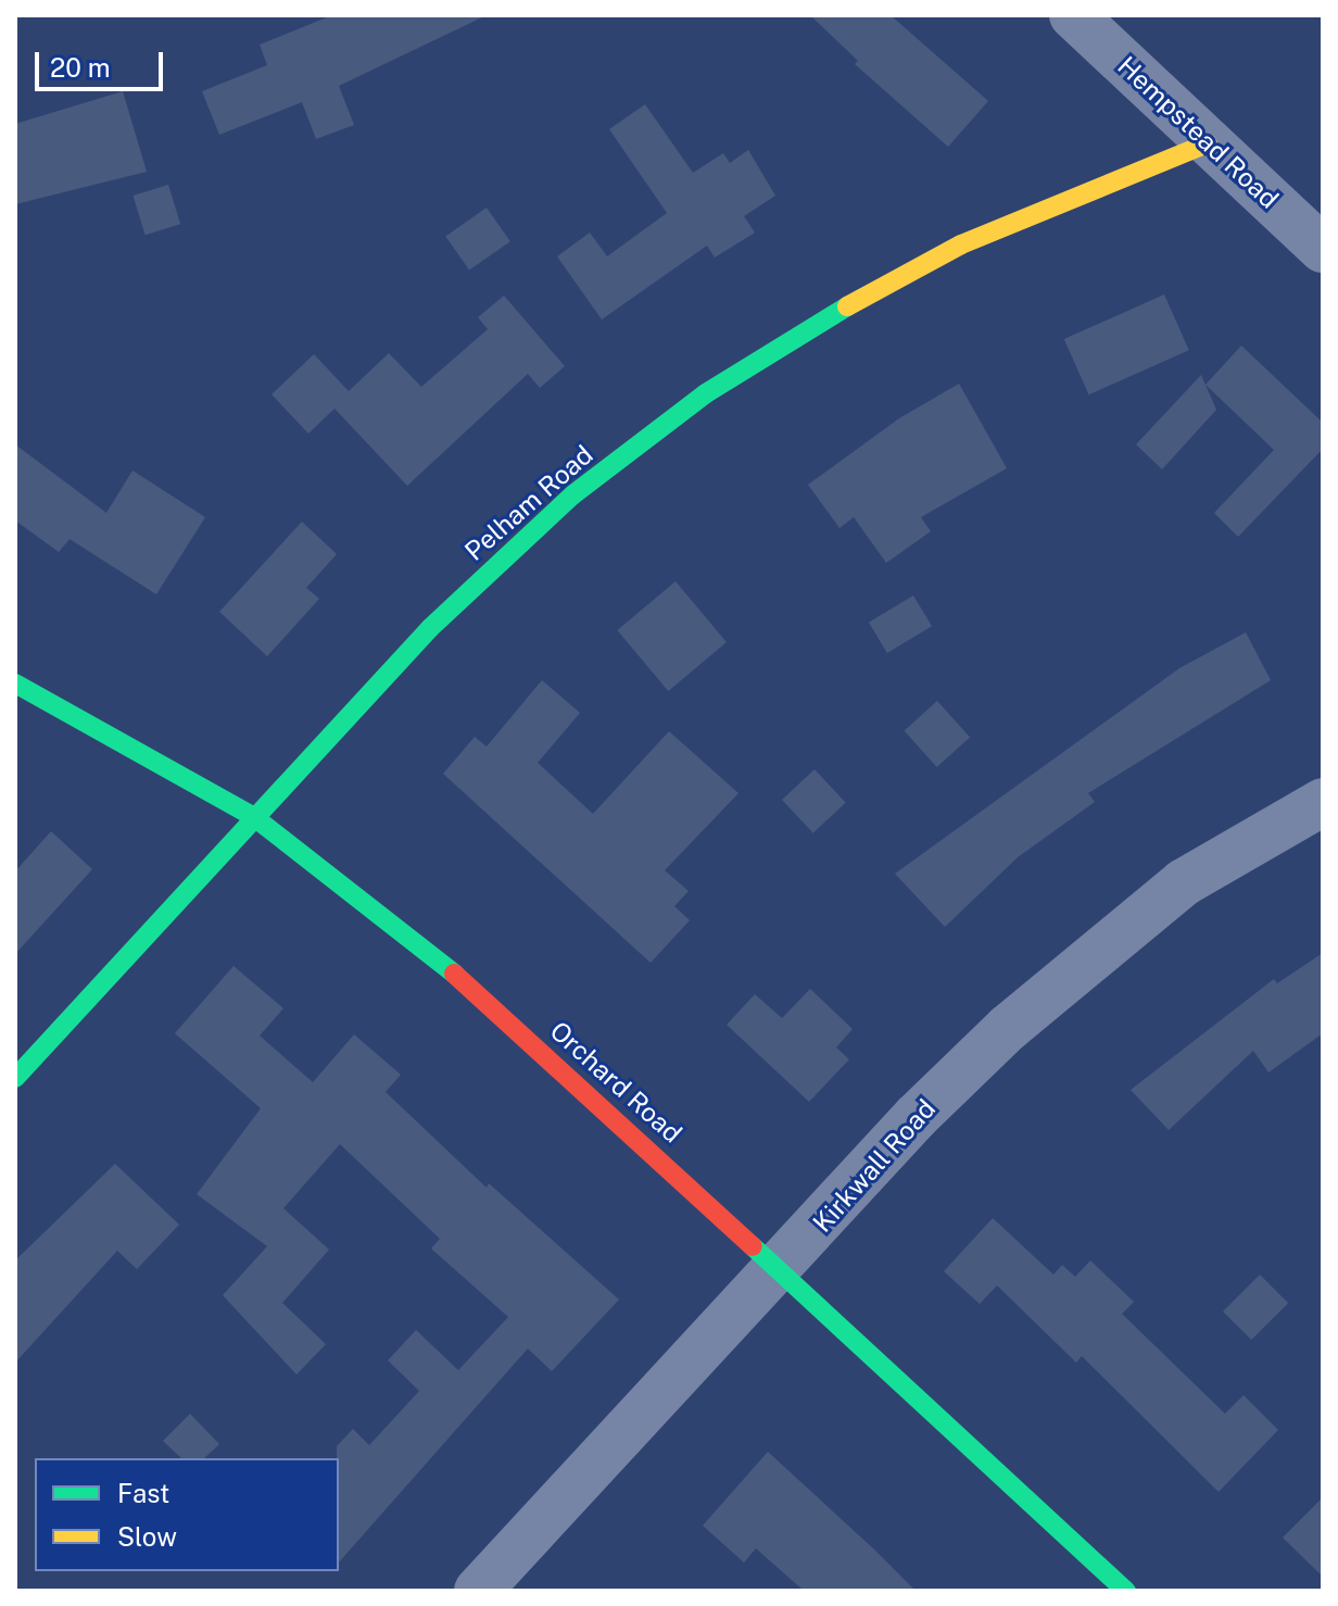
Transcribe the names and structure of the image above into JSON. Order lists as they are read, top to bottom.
{
  "streets": {
    "street": [
      "Hempstead Road",
      "Pelham Road",
      "Orchard Road",
      "Kirkwall Road"
    ]
  },
  "crossings": [
    ["Hempstead Road", "Pelham Road"],
    ["Pelham Road", "Orchard Road"],
    ["Orchard Road", "Kirkwall Road"]
  ],
  "legend": ["Fast", "Slow"],
  "scale_bar": "20 m"
}
